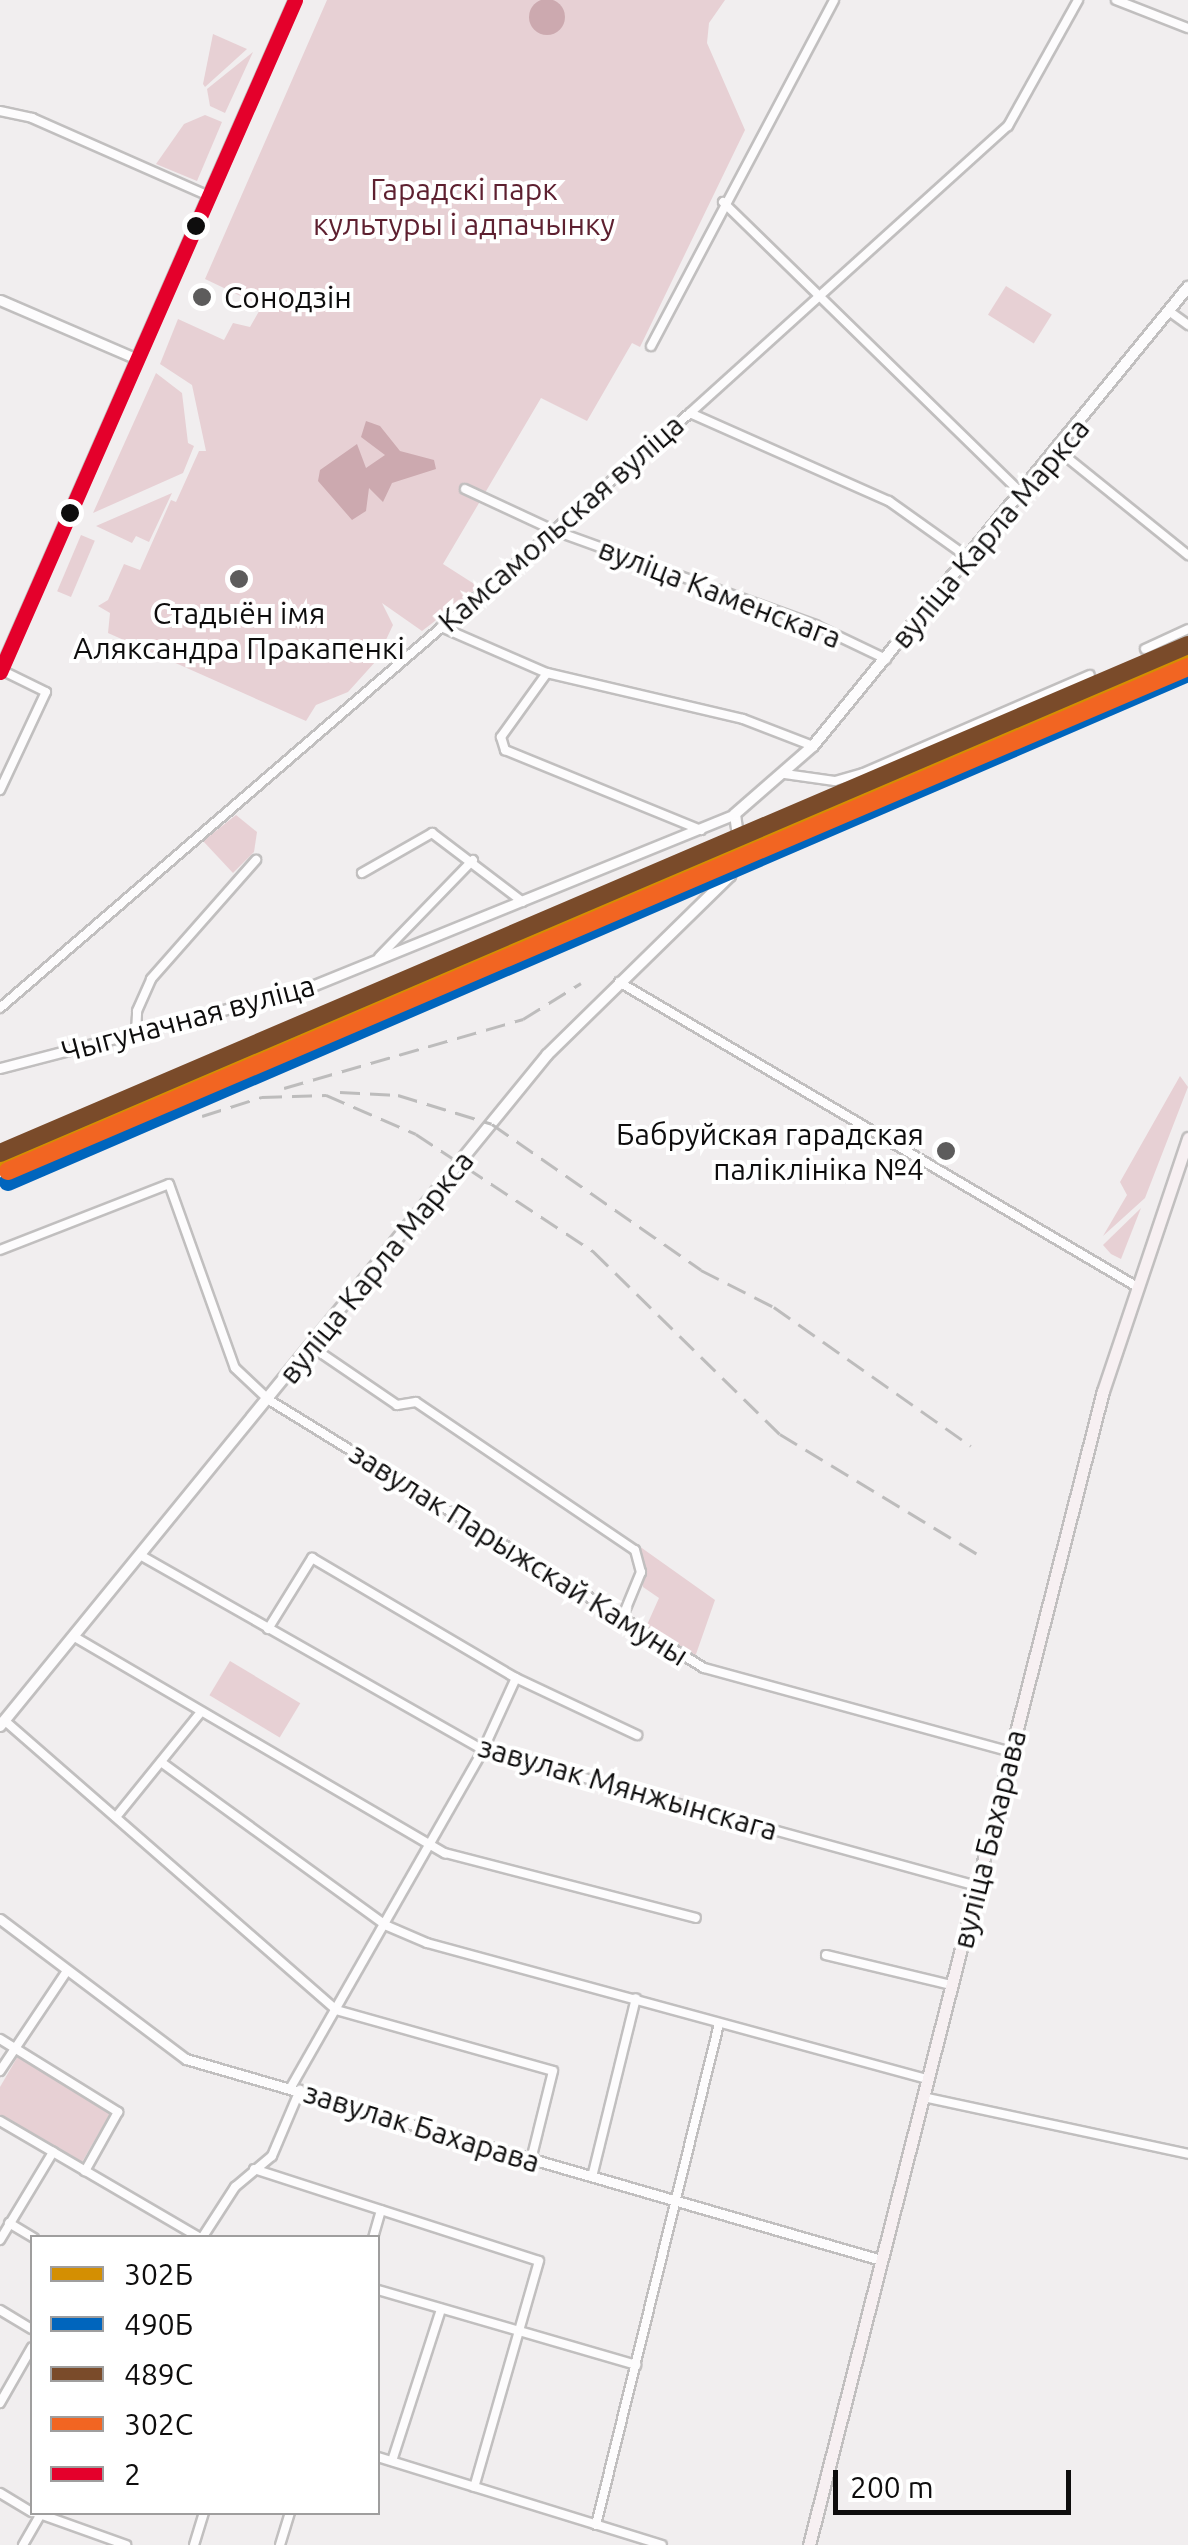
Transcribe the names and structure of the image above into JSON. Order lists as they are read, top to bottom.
{
  "streets": {
    "main road": ["вуліца Карла Маркса", "вуліца Бахарава"],
    "street": [
      "Камсамольская вуліца",
      "вуліца Каменскага",
      "Чыгуначная вуліца",
      "завулак Парыжскай Камуны",
      "завулак Мянжынскага",
      "завулак Бахарава"
    ]
  },
  "crossings": [
    ["Камсамольская вуліца", "вуліца Каменскага"],
    ["вуліца Карла Маркса", "вуліца Каменскага"],
    ["вуліца Карла Маркса", "Чыгуначная вуліца"],
    ["вуліца Карла Маркса", "завулак Парыжскай Камуны"],
    ["вуліца Карла Маркса", "завулак Мянжынскага"],
    ["завулак Парыжскай Камуны", "вуліца Бахарава"],
    ["завулак Мянжынскага", "вуліца Бахарава"],
    ["вуліца Бахарава", "завулак Бахарава"]
  ],
  "parks": ["Гарадскі парк культуры і адпачынку"],
  "places": ["Сонодзін", "Стадыён імя Аляксандра Пракапенкі", "Бабруйская гарадская паліклініка №4"],
  "lines": [
    "transit line 2",
    "transit line 489С",
    "transit line 302Б",
    "transit line 302С",
    "transit line 490Б"
  ],
  "legend": [
    "302Б",
    "490Б",
    "489С",
    "302С",
    "2"
  ],
  "scale_bar": "200 m"
}
